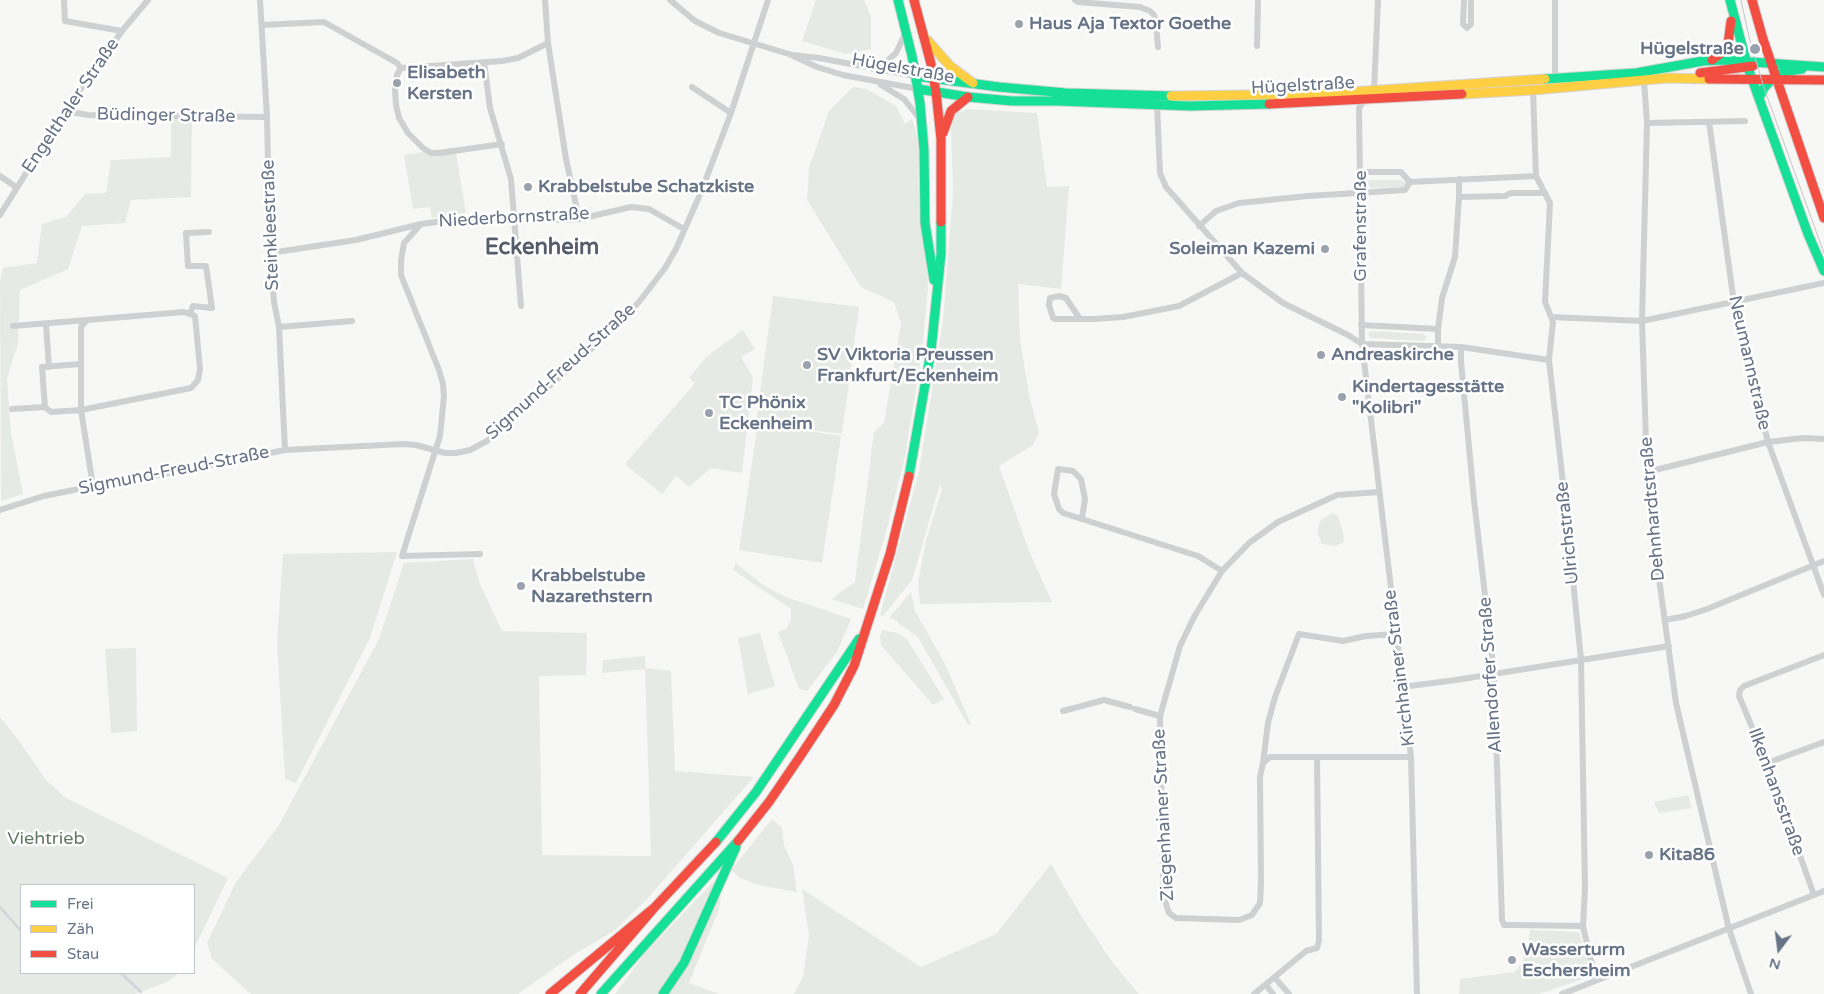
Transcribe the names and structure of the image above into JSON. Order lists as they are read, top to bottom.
{
  "streets": {
    "main road": ["Hügelstraße"],
    "street": [
      "Engelthaler Straße",
      "Büdinger Straße",
      "Niederbornstraße",
      "Steinkleestraße",
      "Grafenstraße",
      "Neumannstraße",
      "Sigmund-Freud-Straße",
      "Dehnhardtstraße",
      "Ulrichstraße",
      "Kirchhainer Straße",
      "Allendorfer Straße",
      "Ilkenhansstraße",
      "Ziegenhainer Straße"
    ]
  },
  "crossings": [
    ["Hügelstraße", "Grafenstraße"],
    ["Hügelstraße", "Sigmund-Freud-Straße"],
    ["Hügelstraße", "Dehnhardtstraße"],
    ["Hügelstraße", "Ulrichstraße"],
    ["Engelthaler Straße", "Büdinger Straße"],
    ["Büdinger Straße", "Steinkleestraße"],
    ["Niederbornstraße", "Sigmund-Freud-Straße"],
    ["Steinkleestraße", "Sigmund-Freud-Straße"],
    ["Grafenstraße", "Kirchhainer Straße"],
    ["Ulrichstraße", "Allendorfer Straße"],
    ["Kirchhainer Straße", "Ziegenhainer Straße"]
  ],
  "districts": ["Eckenheim"],
  "parks": ["Viehtrieb"],
  "places": [
    "Haus Aja Textor Goethe",
    "Hügelstraße",
    "Elisabeth Kersten",
    "Krabbelstube Schatzkiste",
    "Soleiman Kazemi",
    "Andreaskirche",
    "SV Viktoria Preussen Frankfurt/Eckenheim",
    "Kindertagesstätte \"Kolibri\"",
    "TC Phönix Eckenheim",
    "Krabbelstube Nazarethstern",
    "Kita86",
    "Wasserturm Eschersheim"
  ],
  "legend": ["Frei", "Zäh", "Stau"],
  "north": "bottom"
}
